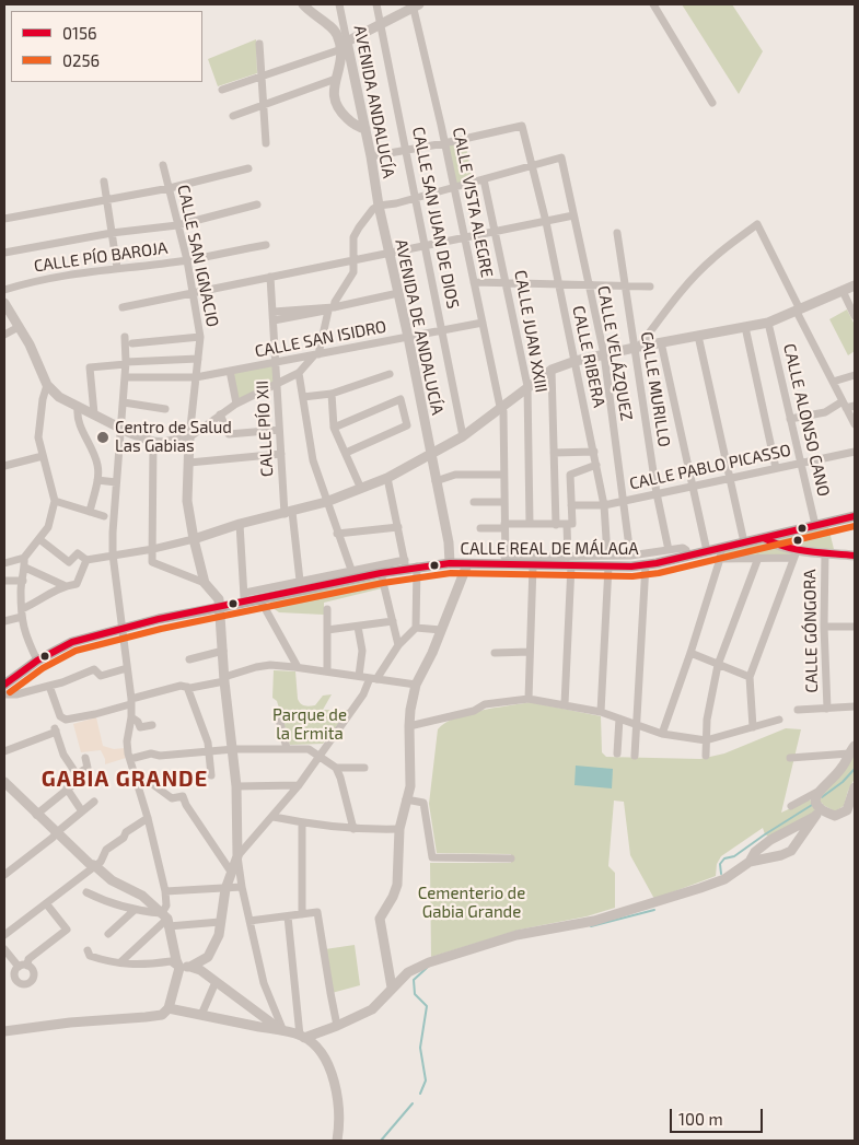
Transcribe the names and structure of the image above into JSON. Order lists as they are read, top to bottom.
{
  "streets": {
    "main road": ["CALLE REAL DE MÁLAGA"],
    "street": [
      "AVENIDA ANDALUCÍA",
      "CALLE VISTA ALEGRE",
      "CALLE SAN JUAN DE DIOS",
      "CALLE SAN IGNACIO",
      "CALLE PÍO BAROJA",
      "AVENIDA DE ANDALUCÍA",
      "CALLE JUAN XXIII",
      "CALLE SAN ISIDRO",
      "CALLE VELÁZQUEZ",
      "CALLE RIBERA",
      "CALLE MURILLO",
      "CALLE ALONSO CANO",
      "CALLE PÍO XII",
      "CALLE PABLO PICASSO",
      "CALLE GÓNGORA"
    ]
  },
  "crossings": [
    ["AVENIDA ANDALUCÍA", "AVENIDA DE ANDALUCÍA"],
    ["CALLE VISTA ALEGRE", "CALLE SAN ISIDRO"],
    ["CALLE VISTA ALEGRE", "CALLE RIBERA"],
    ["CALLE VISTA ALEGRE", "CALLE REAL DE MÁLAGA"],
    ["CALLE SAN JUAN DE DIOS", "CALLE SAN ISIDRO"],
    ["CALLE SAN IGNACIO", "CALLE PÍO BAROJA"],
    ["CALLE SAN IGNACIO", "CALLE SAN ISIDRO"],
    ["CALLE SAN IGNACIO", "CALLE REAL DE MÁLAGA"],
    ["AVENIDA DE ANDALUCÍA", "CALLE SAN ISIDRO"],
    ["CALLE SAN ISIDRO", "CALLE PÍO XII"],
    ["CALLE VELÁZQUEZ", "CALLE RIBERA"],
    ["CALLE VELÁZQUEZ", "CALLE PABLO PICASSO"],
    ["CALLE VELÁZQUEZ", "CALLE REAL DE MÁLAGA"],
    ["CALLE RIBERA", "CALLE PABLO PICASSO"],
    ["CALLE RIBERA", "CALLE REAL DE MÁLAGA"],
    ["CALLE MURILLO", "CALLE PABLO PICASSO"],
    ["CALLE MURILLO", "CALLE REAL DE MÁLAGA"],
    ["CALLE ALONSO CANO", "CALLE PABLO PICASSO"],
    ["CALLE ALONSO CANO", "CALLE REAL DE MÁLAGA"],
    ["CALLE PÍO XII", "CALLE REAL DE MÁLAGA"]
  ],
  "districts": ["GABIA GRANDE"],
  "parks": ["Parque de la Ermita", "Cementerio de Gabia Grande"],
  "places": ["Centro de Salud Las Gabias"],
  "lines": ["transit line 0156", "transit line 0256"],
  "legend": ["0156", "0256"],
  "scale_bar": "100 m"
}
